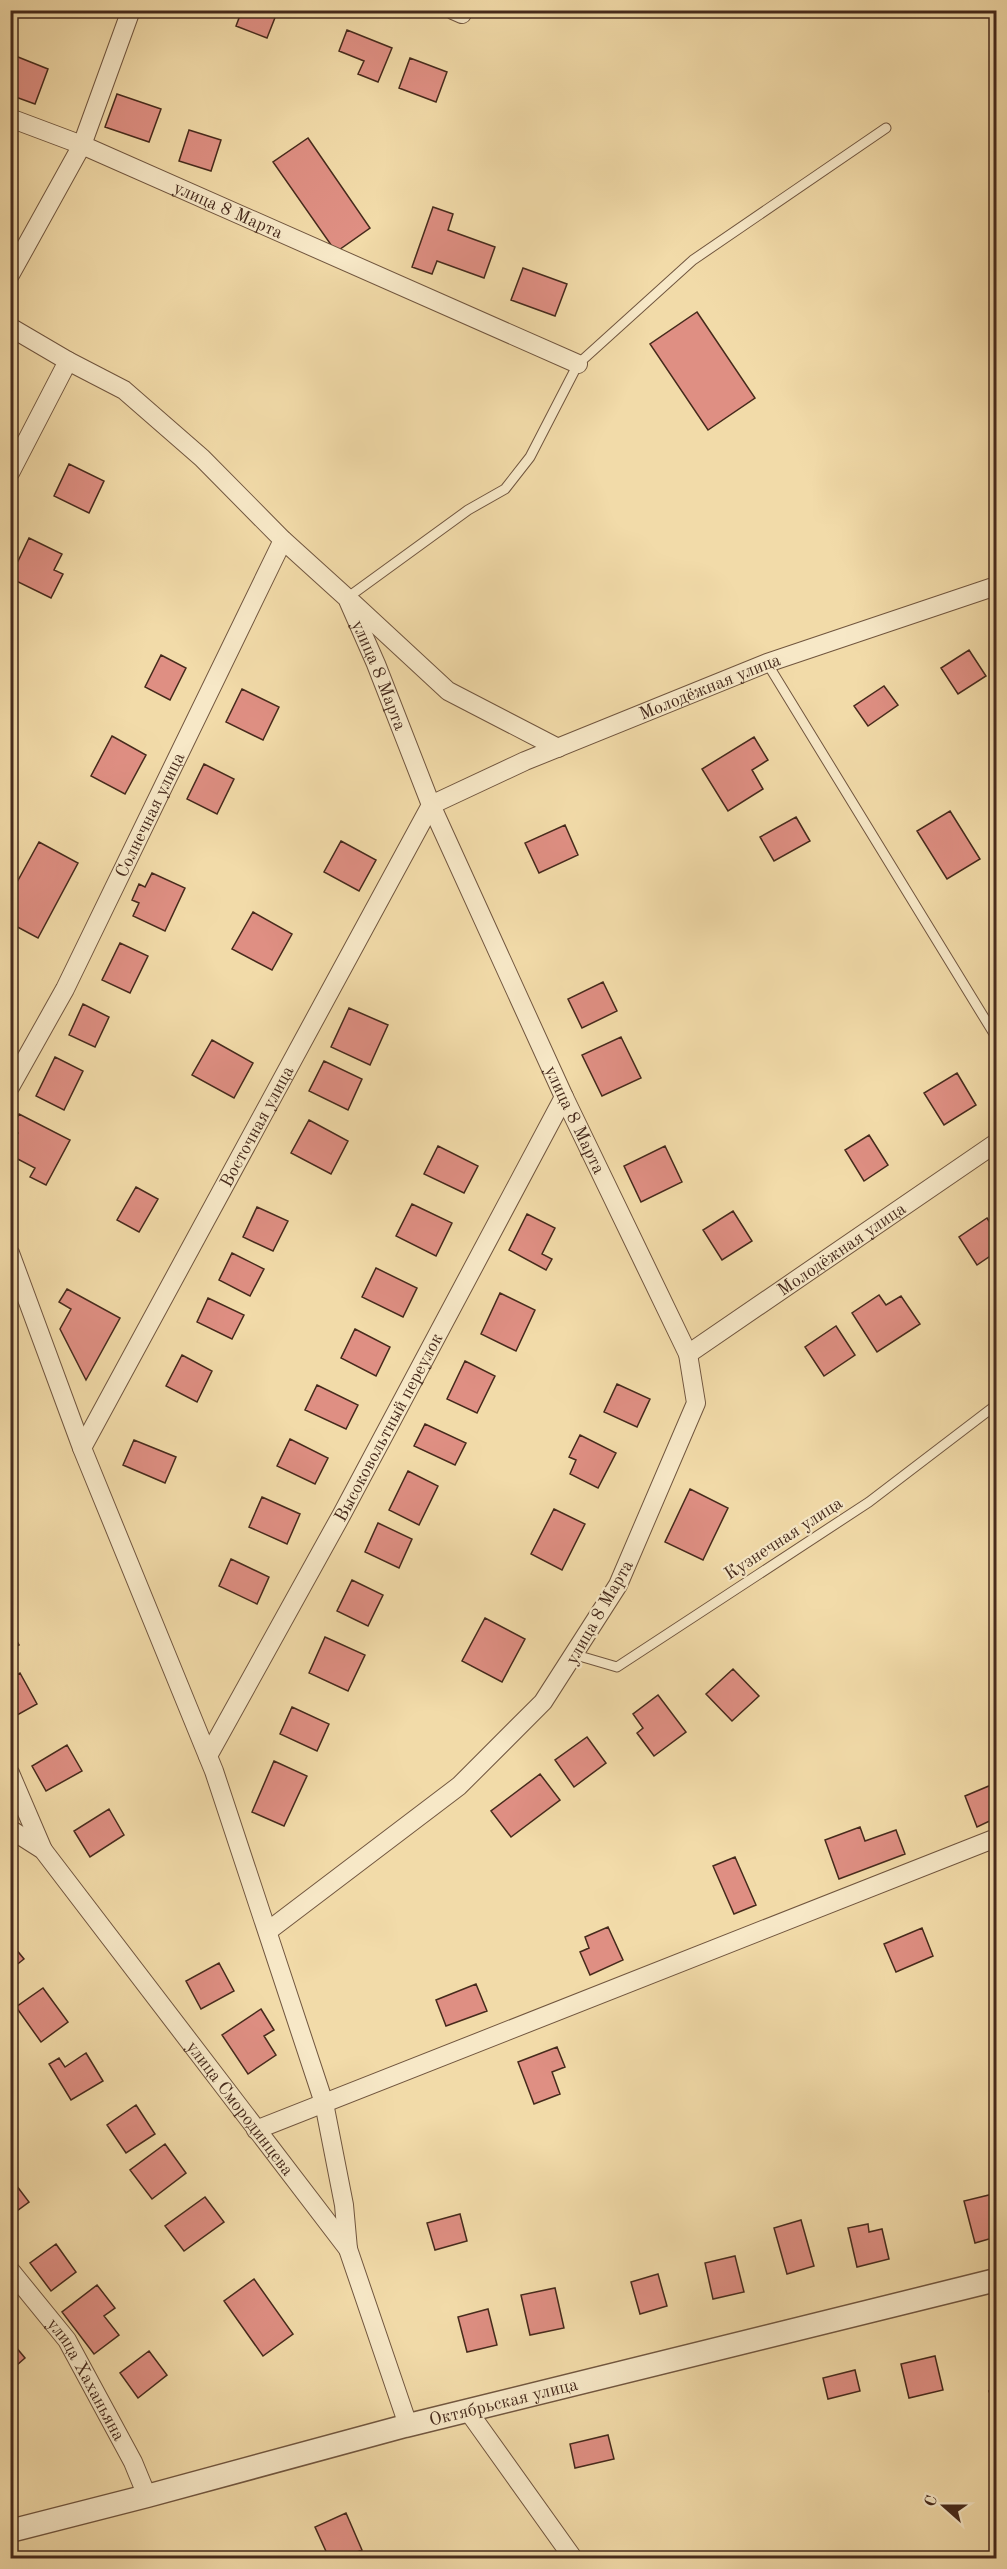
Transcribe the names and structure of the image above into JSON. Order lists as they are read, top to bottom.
{
  "streets": {
    "street": [
      "улица 8 Марта",
      "Молодёжная улица",
      "Солнечная улица",
      "Восточная улица",
      "Высоковольтный переулок",
      "улица Смородинцева",
      "улица Хаханьяна",
      "Октябрьская улица"
    ],
    "lane": ["Кузнечная улица"]
  },
  "crossings": [
    ["улица 8 Марта", "Молодёжная улица"],
    ["улица 8 Марта", "Солнечная улица"],
    ["улица 8 Марта", "Восточная улица"],
    ["улица 8 Марта", "Высоковольтный переулок"],
    ["улица 8 Марта", "Кузнечная улица"],
    ["Молодёжная улица", "Восточная улица"],
    ["улица Смородинцева", "Октябрьская улица"],
    ["улица Хаханьяна", "Октябрьская улица"]
  ],
  "north": "left"
}
